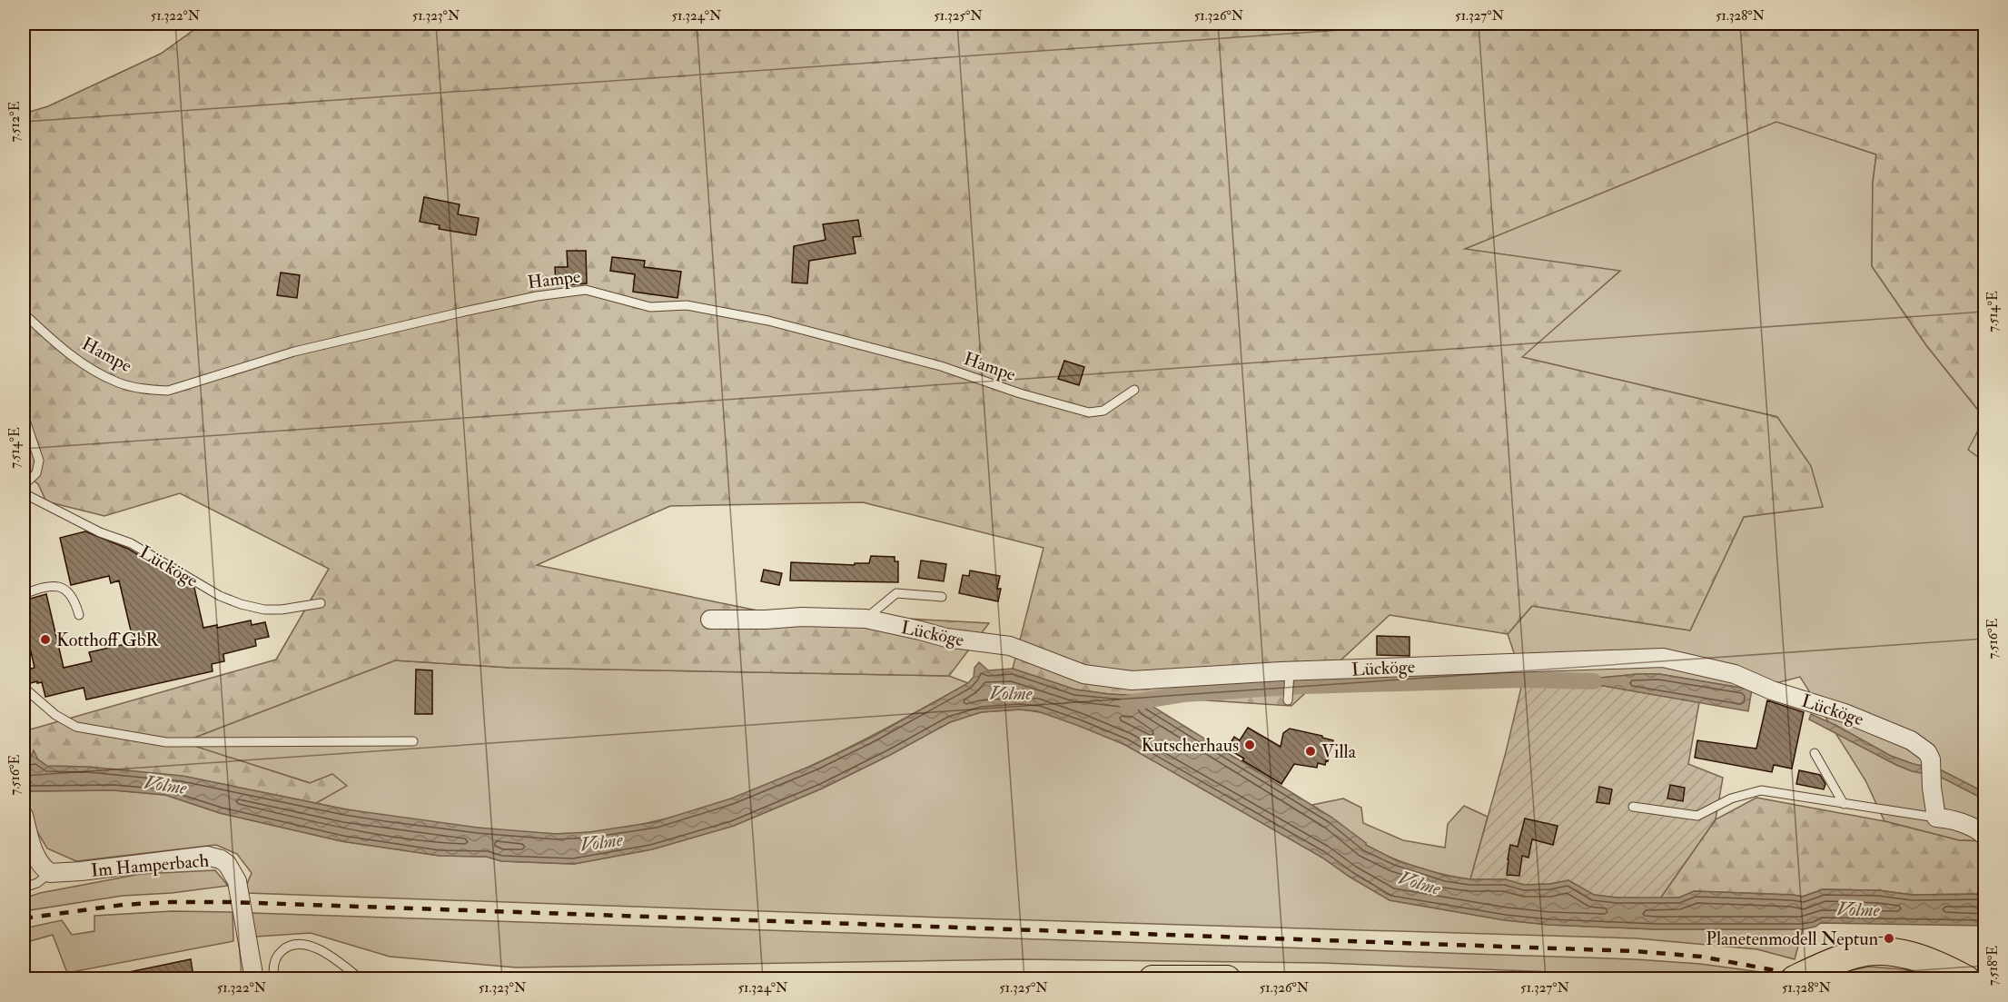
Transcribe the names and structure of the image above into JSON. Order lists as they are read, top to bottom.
{
  "streets": {
    "street": ["Lücköge", "Im Hamperbach"],
    "lane": ["Hampe"]
  },
  "water": ["Volme"],
  "places": [
    "Kotthoff GbR",
    "Kutscherhaus",
    "Villa",
    "Planetenmodell Neptun"
  ],
  "coordinates": [
    "51.322°N",
    "51.323°N",
    "51.324°N",
    "51.325°N",
    "51.326°N",
    "51.327°N",
    "51.328°N",
    "7.512°E",
    "7.514°E",
    "7.516°E",
    "7.518°E"
  ]
}
